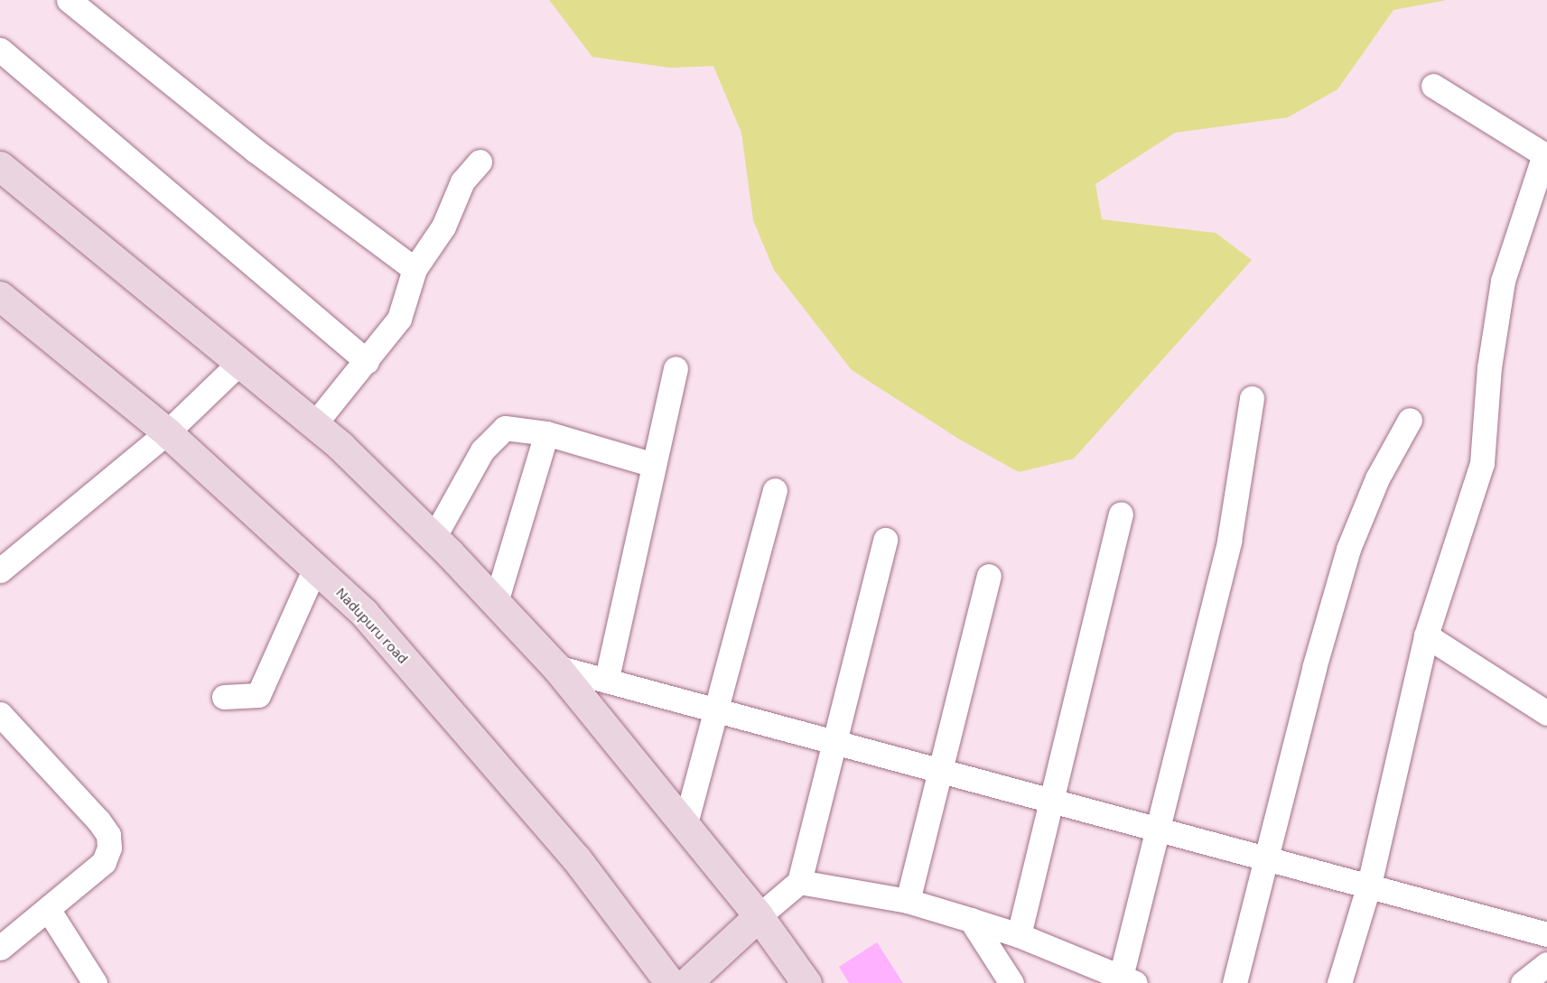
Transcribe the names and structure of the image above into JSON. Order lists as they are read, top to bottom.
{
  "streets": {
    "street": ["Nadupuru road"]
  }
}
